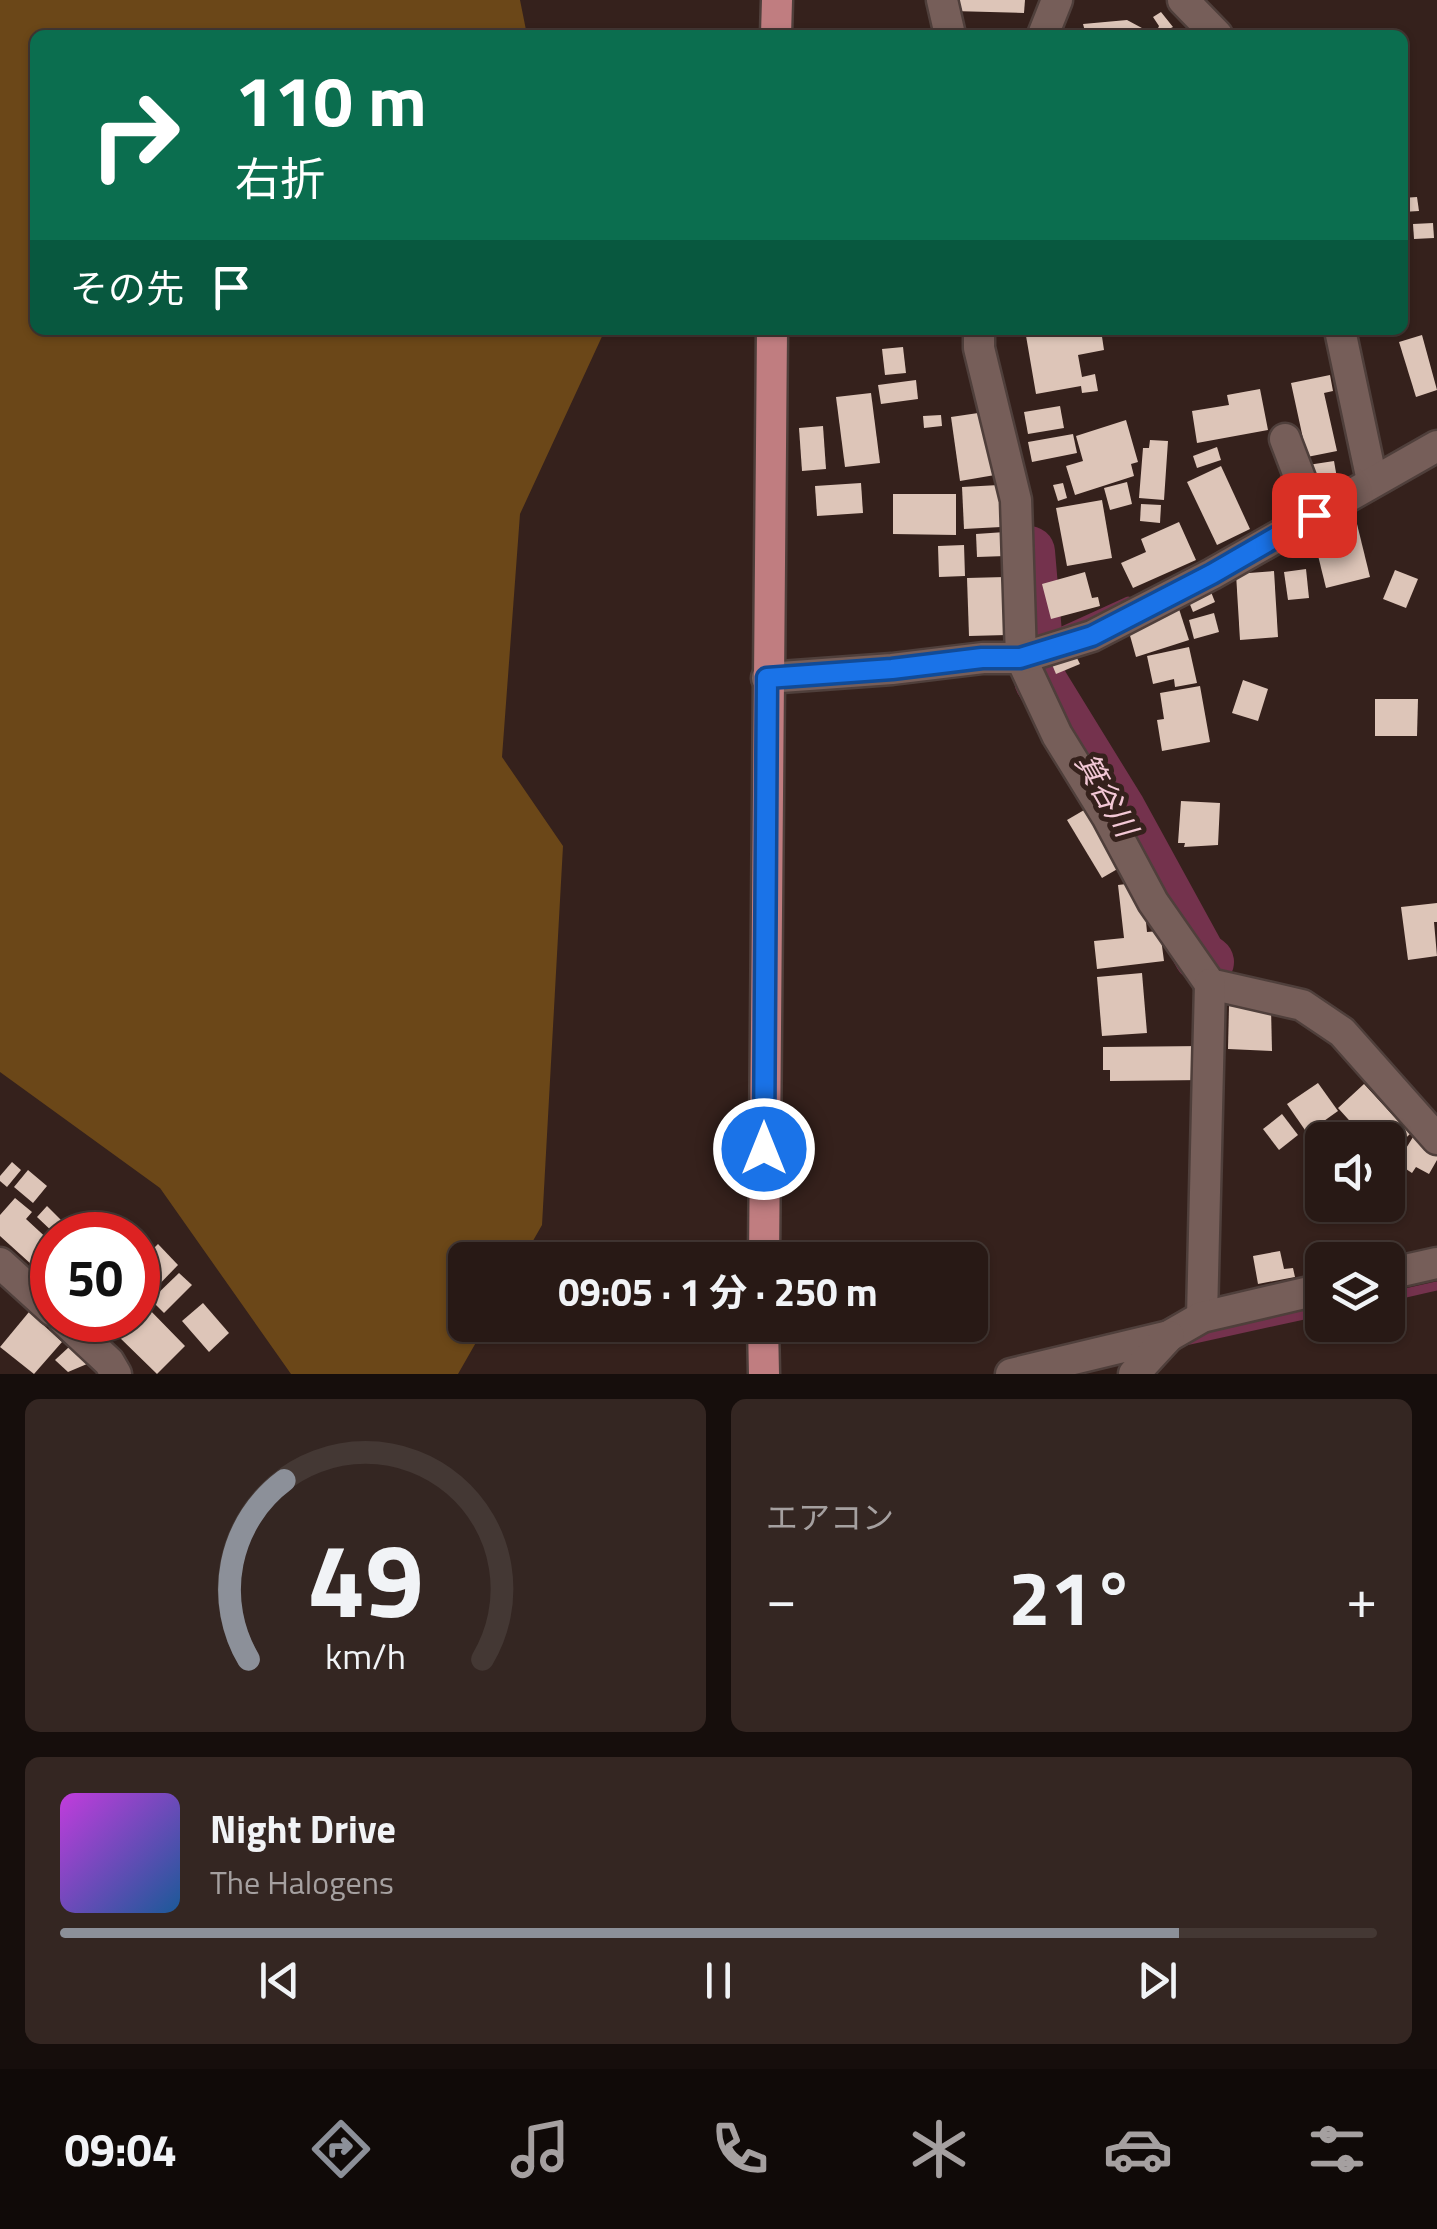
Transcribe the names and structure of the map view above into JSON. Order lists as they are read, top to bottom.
{
  "water": ["箕谷川"],
  "page": {
    "turn": ["110 m", "右折"],
    "then": "その先",
    "limit": "50",
    "trip": "09:05 · 1 分 · 250 m",
    "tile": "エアコン",
    "heat": ["−", "21°", "+"],
    "song": ["Night Drive", "The Halogens"],
    "tabs": "09:04",
    "gauge": ["49", "km/h"]
  }
}
